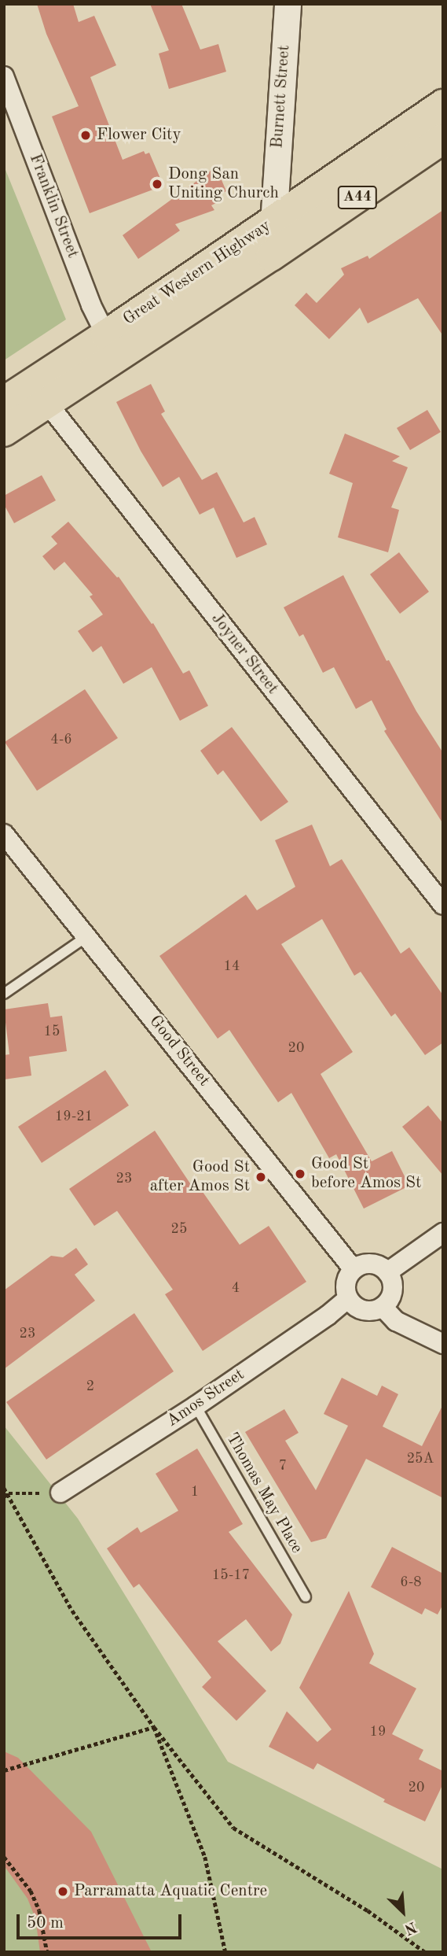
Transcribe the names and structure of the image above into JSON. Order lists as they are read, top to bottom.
{
  "streets": {
    "highway": ["A44", "Great Western Highway"],
    "main road": ["Burnett Street"],
    "street": [
      "Franklin Street",
      "Joyner Street",
      "Good Street",
      "Amos Street"
    ],
    "lane": ["Thomas May Place"]
  },
  "crossings": [
    ["Burnett Street", "Great Western Highway"],
    ["Franklin Street", "Great Western Highway"],
    ["Great Western Highway", "Joyner Street"],
    ["Good Street", "Amos Street"],
    ["Amos Street", "Thomas May Place"]
  ],
  "places": [
    "Flower City",
    "Dong San Uniting Church",
    "Good St before Amos St",
    "Good St after Amos St",
    "Parramatta Aquatic Centre"
  ],
  "house_numbers": [
    "4-6",
    "14",
    "15",
    "20",
    "19-21",
    "23",
    "25",
    "4",
    "23",
    "2",
    "25A",
    "7",
    "1",
    "15-17",
    "6-8",
    "19",
    "20"
  ],
  "scale_bar": "50 m",
  "north": "bottom right"
}
